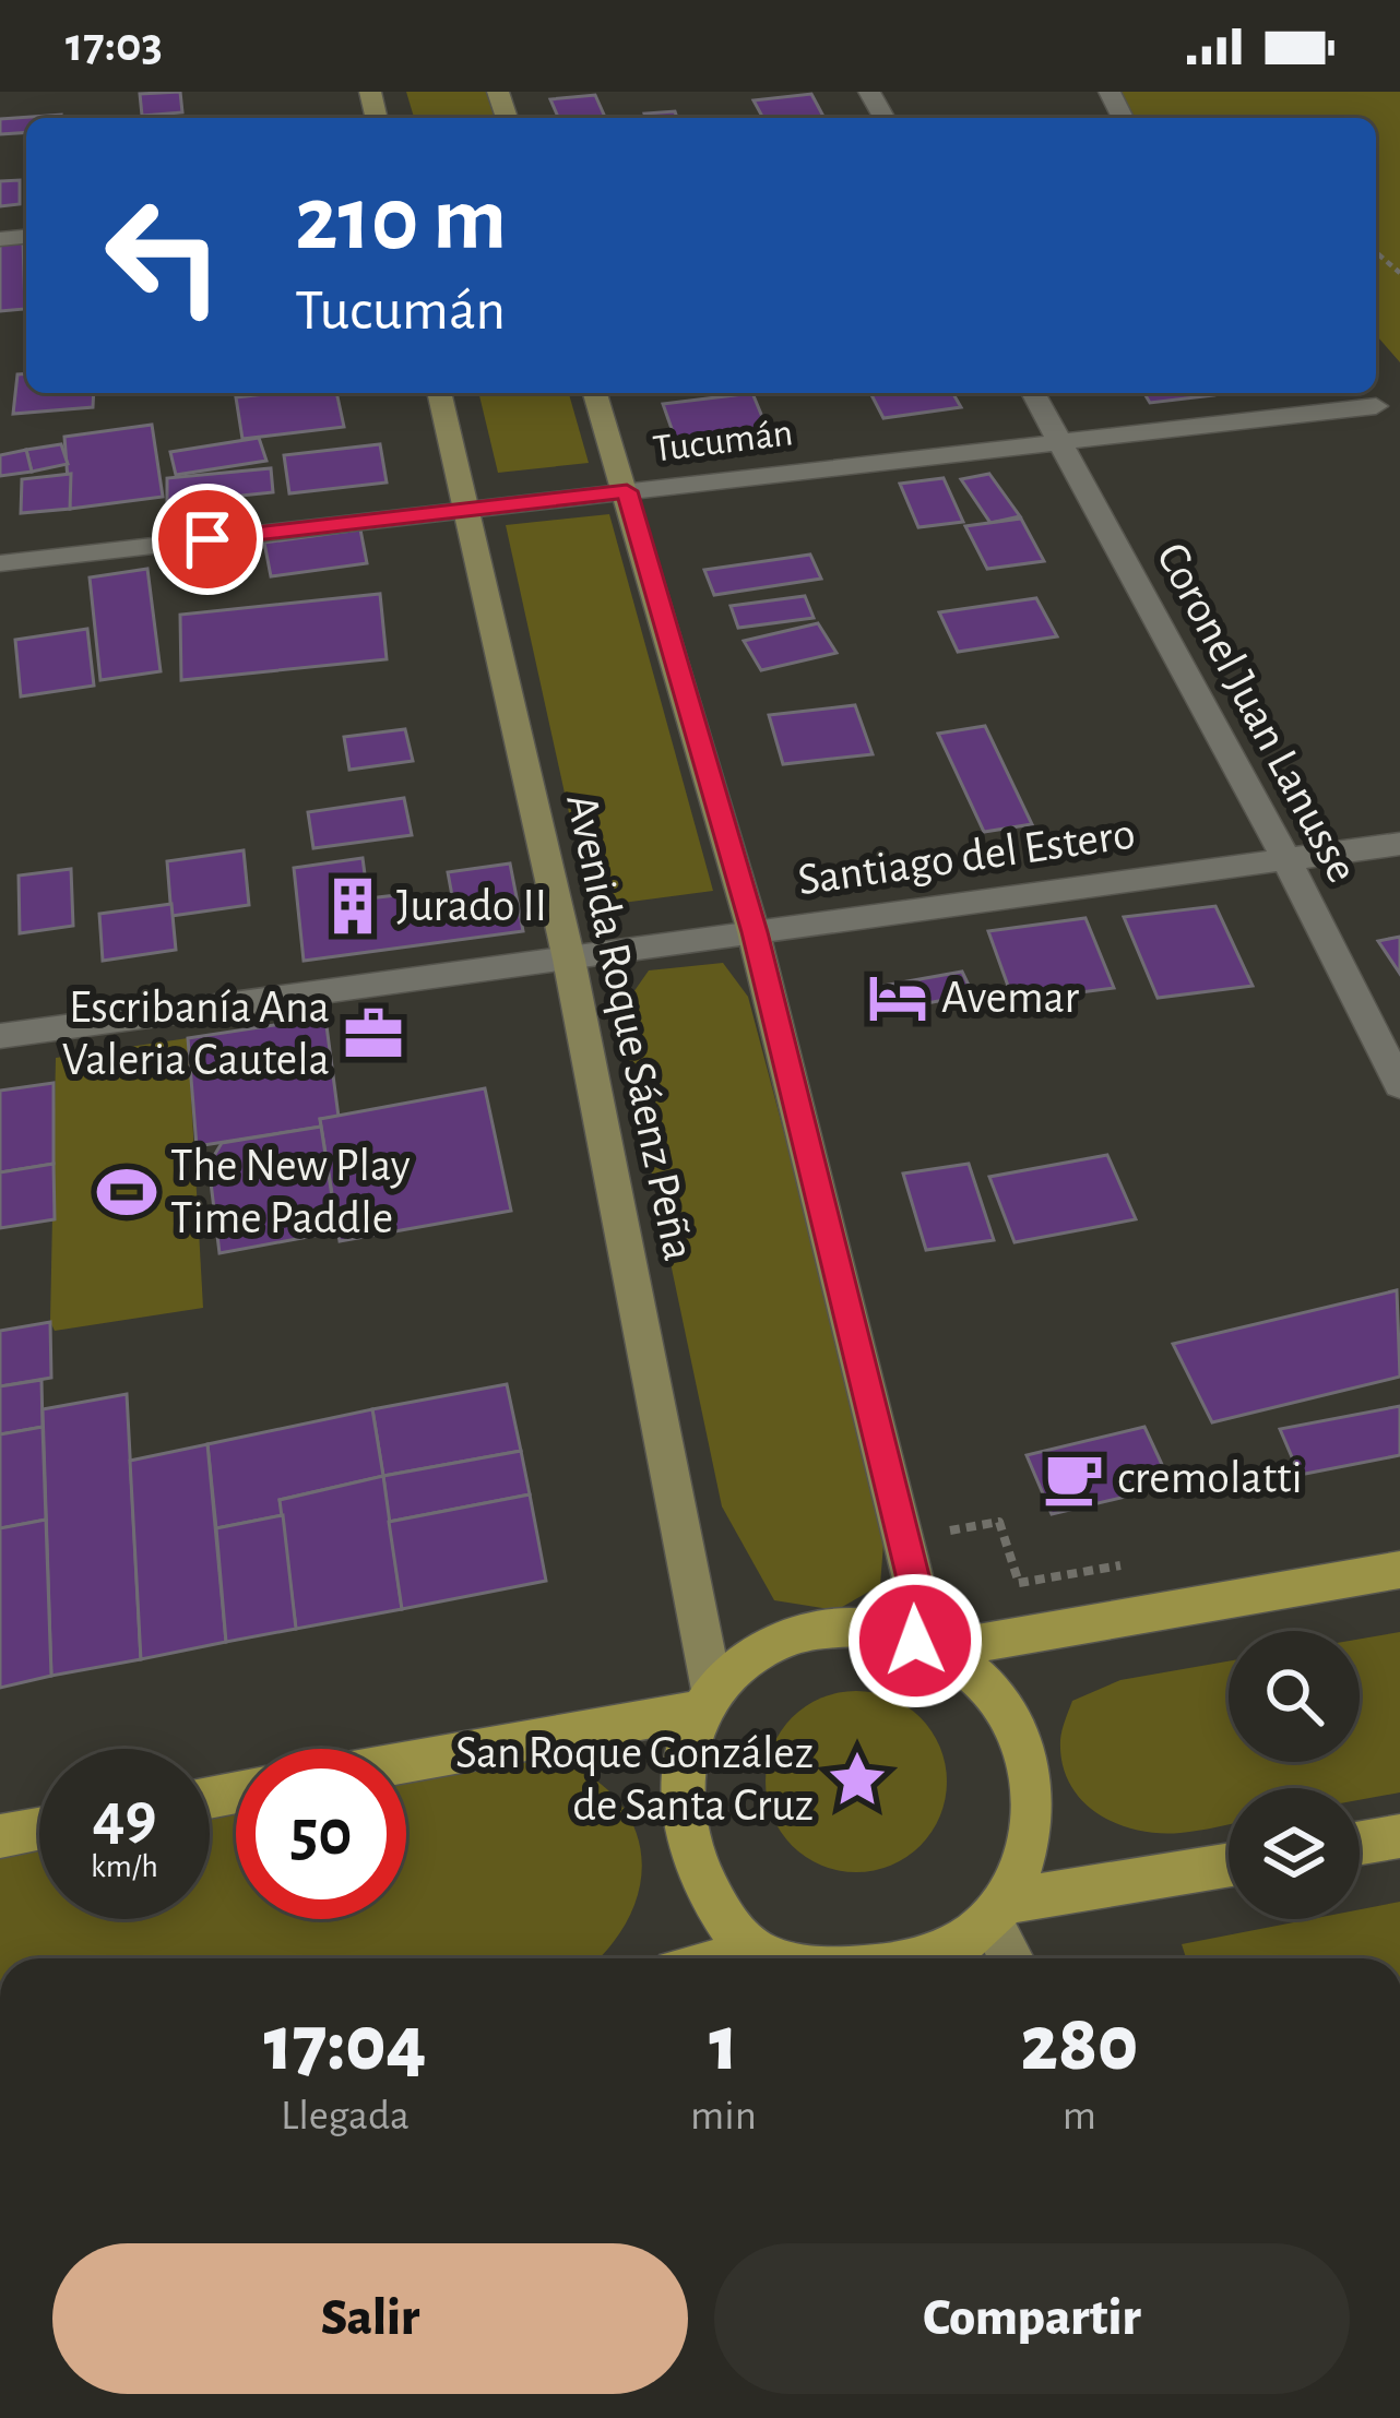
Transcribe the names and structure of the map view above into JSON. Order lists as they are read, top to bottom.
{
  "streets": {
    "main road": ["Avenida Roque Sáenz Peña"],
    "street": ["Tucumán", "Coronel Juan Lanusse", "Santiago del Estero"]
  },
  "crossings": [
    ["Tucumán", "Coronel Juan Lanusse"],
    ["Tucumán", "Avenida Roque Sáenz Peña"],
    ["Coronel Juan Lanusse", "Santiago del Estero"],
    ["Santiago del Estero", "Avenida Roque Sáenz Peña"]
  ],
  "places": {
    "building": ["Jurado II"],
    "hotel": ["Avemar"],
    "office": ["Escribanía Ana Valeria Cautela"],
    "sports": ["The New Play Time Paddle"],
    "cafe": ["cremolatti"],
    "place": ["San Roque González de Santa Cruz"]
  },
  "page": {
    "status": "17:03",
    "turn": ["210 m", "Tucumán"],
    "speed": "49 km/h",
    "limit": "50",
    "eta": [
      "17:04",
      "Llegada",
      "1",
      "min",
      "280",
      "m"
    ],
    "buttons": ["Salir", "Compartir"]
  }
}
